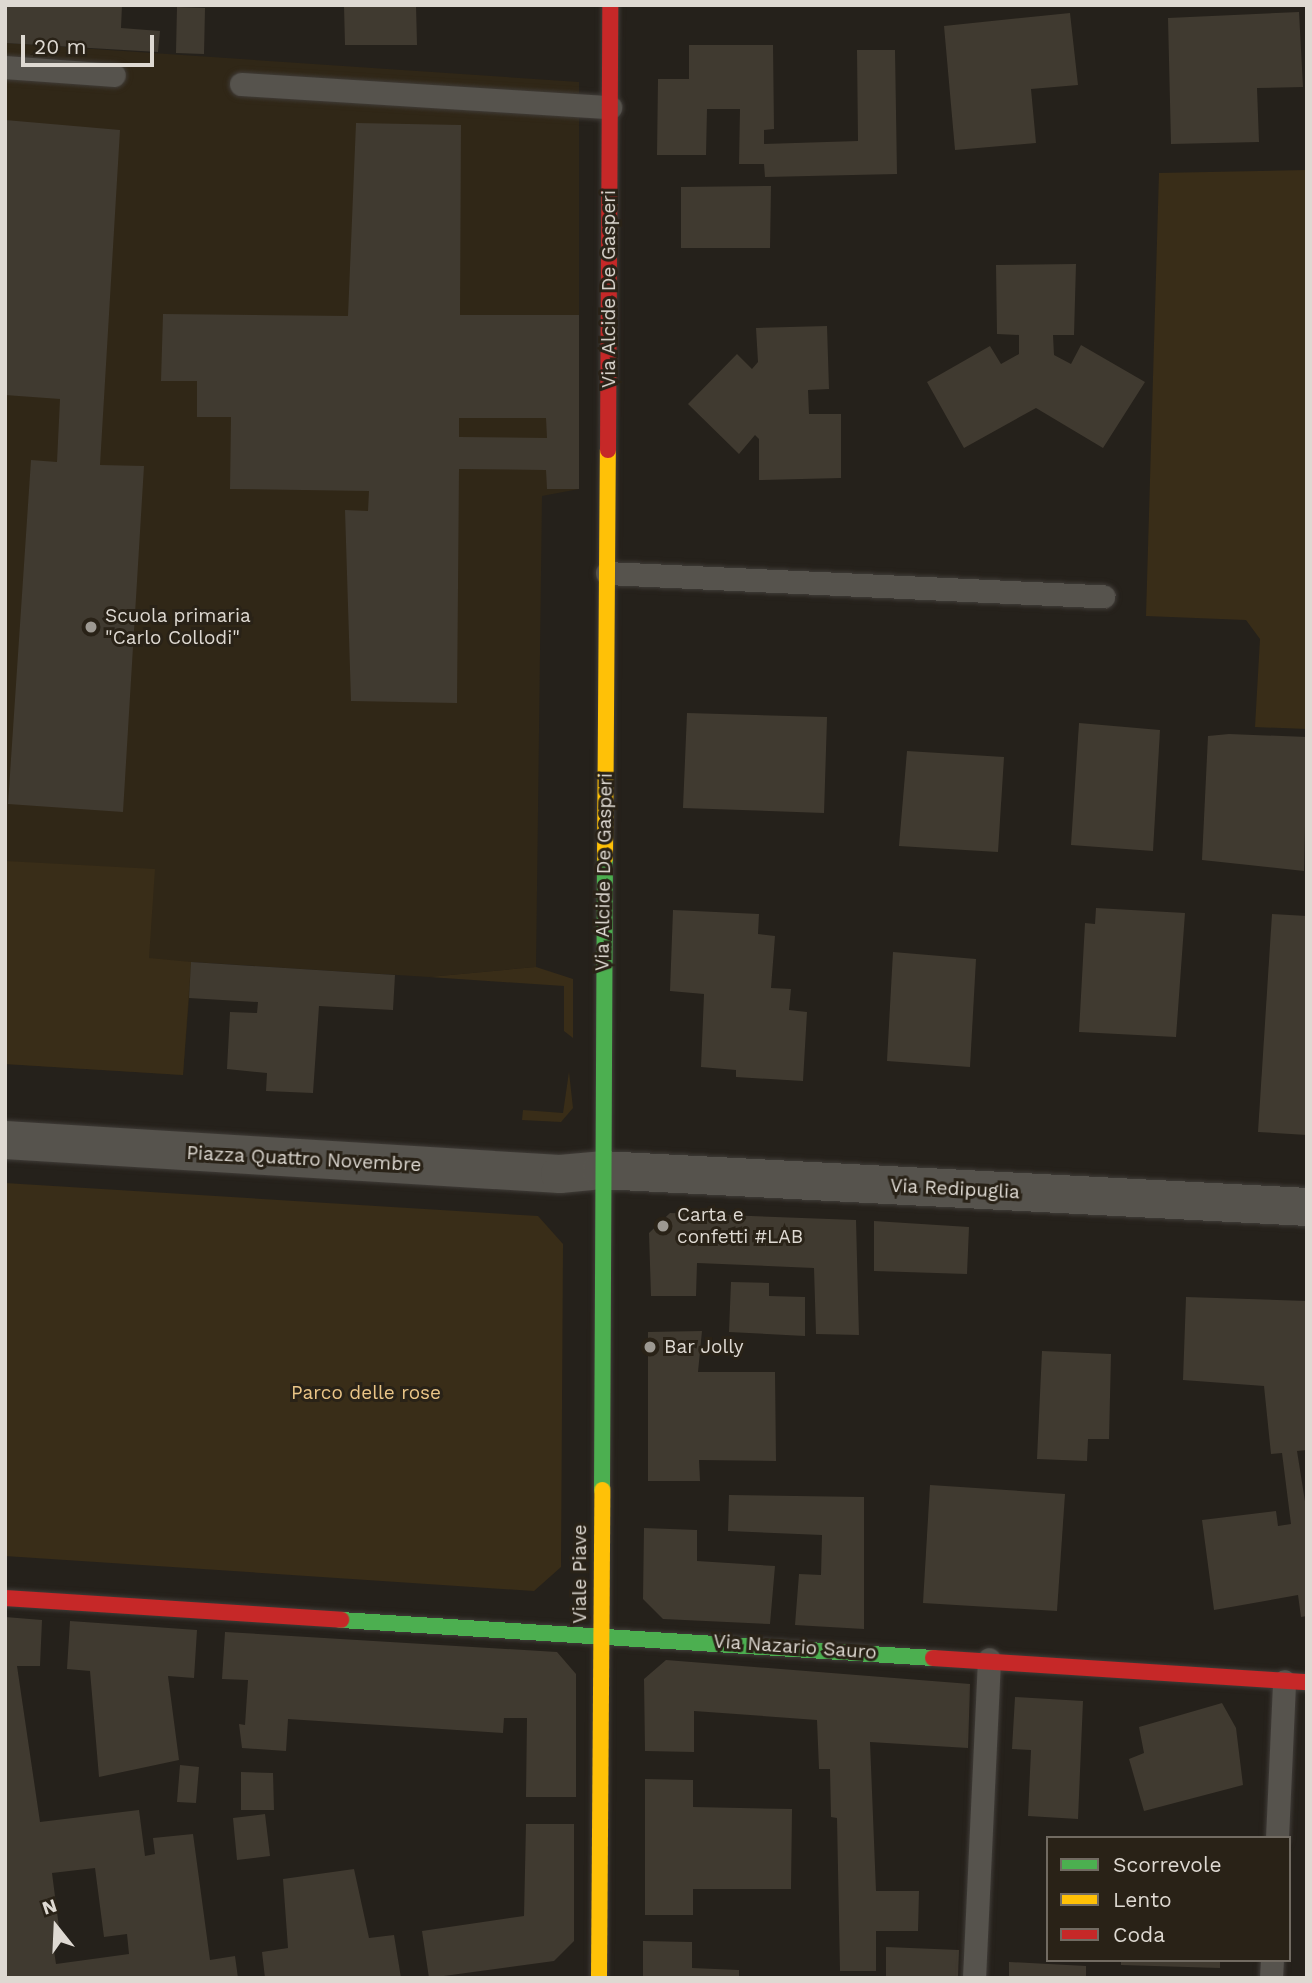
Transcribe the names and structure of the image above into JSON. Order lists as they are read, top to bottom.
{
  "streets": {
    "street": [
      "Via Alcide De Gasperi",
      "Piazza Quattro Novembre",
      "Via Redipuglia",
      "Viale Piave",
      "Via Nazario Sauro"
    ]
  },
  "crossings": [
    ["Via Alcide De Gasperi", "Piazza Quattro Novembre"],
    ["Via Alcide De Gasperi", "Via Redipuglia"],
    ["Via Alcide De Gasperi", "Viale Piave"],
    ["Piazza Quattro Novembre", "Via Redipuglia"],
    ["Piazza Quattro Novembre", "Viale Piave"],
    ["Via Redipuglia", "Viale Piave"],
    ["Viale Piave", "Via Nazario Sauro"]
  ],
  "parks": ["Parco delle rose"],
  "places": ["Scuola primaria \"Carlo Collodi\"", "Carta e confetti #LAB", "Bar Jolly"],
  "legend": ["Scorrevole", "Lento", "Coda"],
  "scale_bar": "20 m",
  "north": "top"
}
